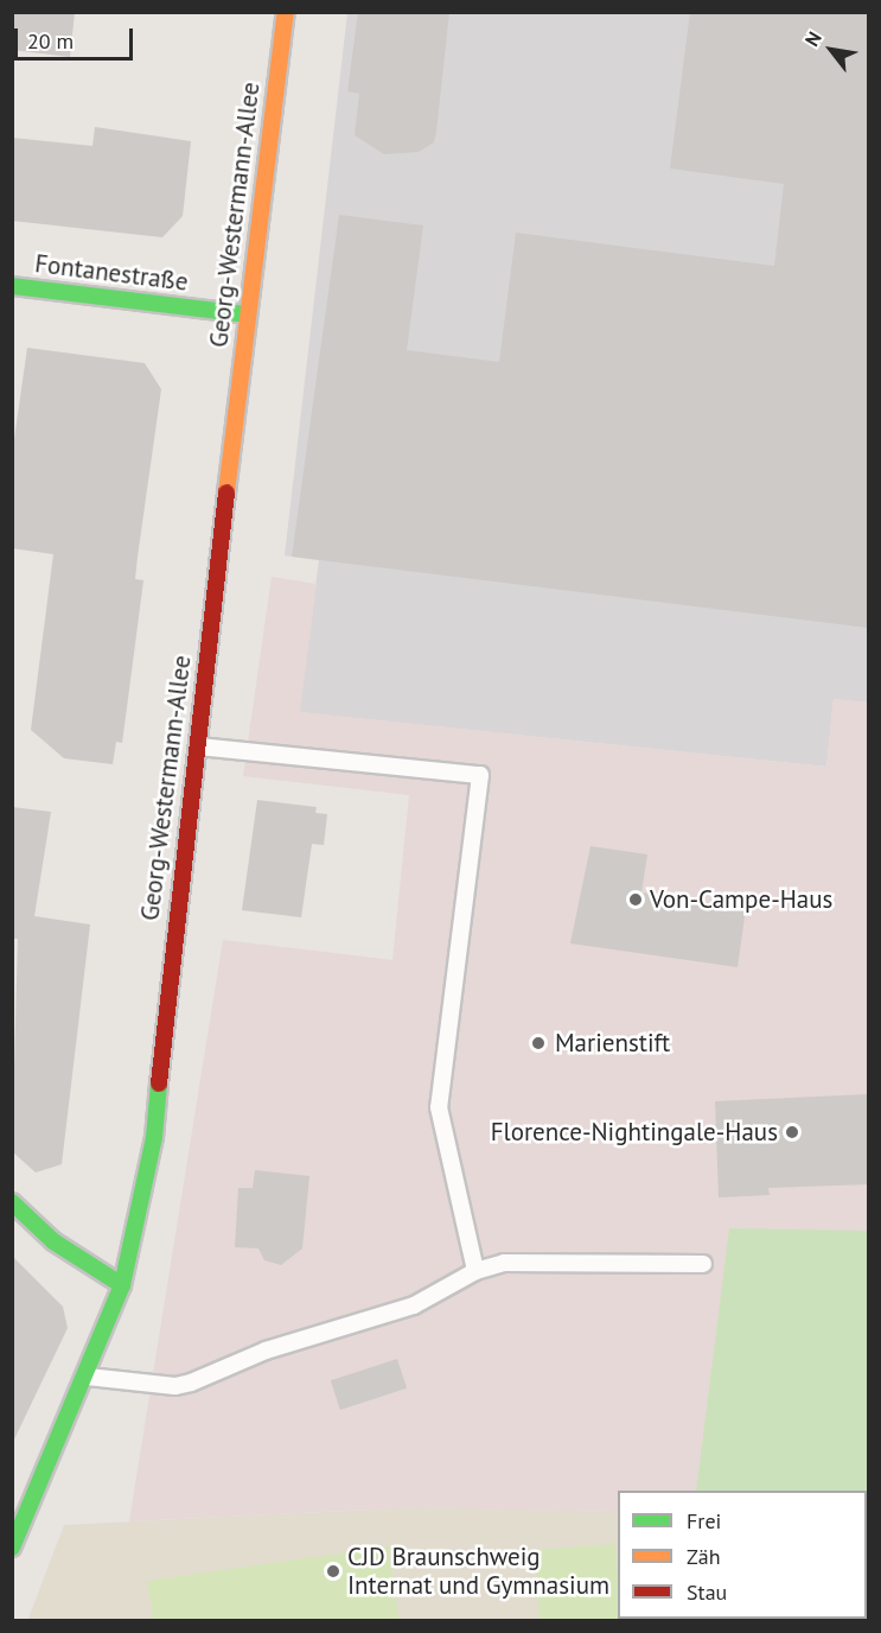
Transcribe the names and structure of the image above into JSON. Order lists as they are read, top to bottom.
{
  "streets": {
    "street": ["Georg-Westermann-Allee", "Fontanestraße"]
  },
  "crossings": [
    ["Georg-Westermann-Allee", "Fontanestraße"]
  ],
  "places": [
    "Von-Campe-Haus",
    "Marienstift",
    "Florence-Nightingale-Haus",
    "CJD Braunschweig Internat und Gymnasium"
  ],
  "legend": ["Frei", "Zäh", "Stau"],
  "scale_bar": "20 m",
  "north": "top left"
}
